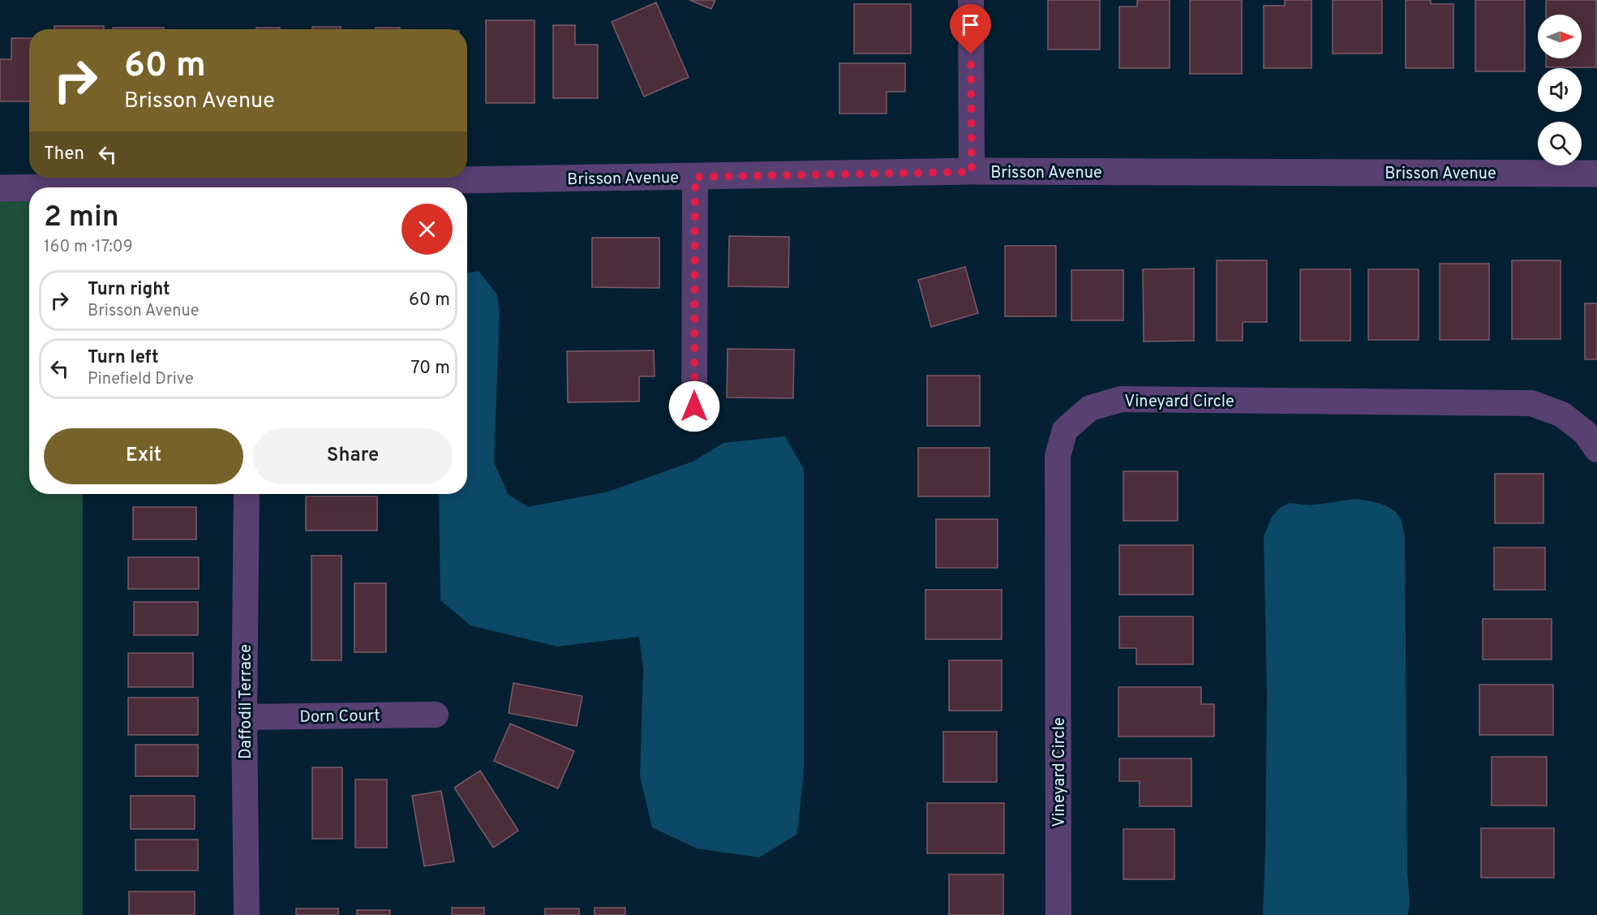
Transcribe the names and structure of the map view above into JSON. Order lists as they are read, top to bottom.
{
  "streets": {
    "street": [
      "Brisson Avenue",
      "Vineyard Circle",
      "Daffodil Terrace",
      "Dorn Court"
    ]
  },
  "crossings": [
    ["Daffodil Terrace", "Dorn Court"]
  ],
  "north": "right",
  "page": {
    "turn": ["60 m", "Brisson Avenue"],
    "then": "Then",
    "heading": ["2 min", "160 m · 17:09"],
    "list": [
      {
        "name": "Turn right",
        "note": "Brisson Avenue",
        "value": "60 m"
      },
      {
        "name": "Turn left",
        "note": "Pinefield Drive",
        "value": "70 m"
      }
    ],
    "buttons": ["Exit", "Share"]
  }
}
